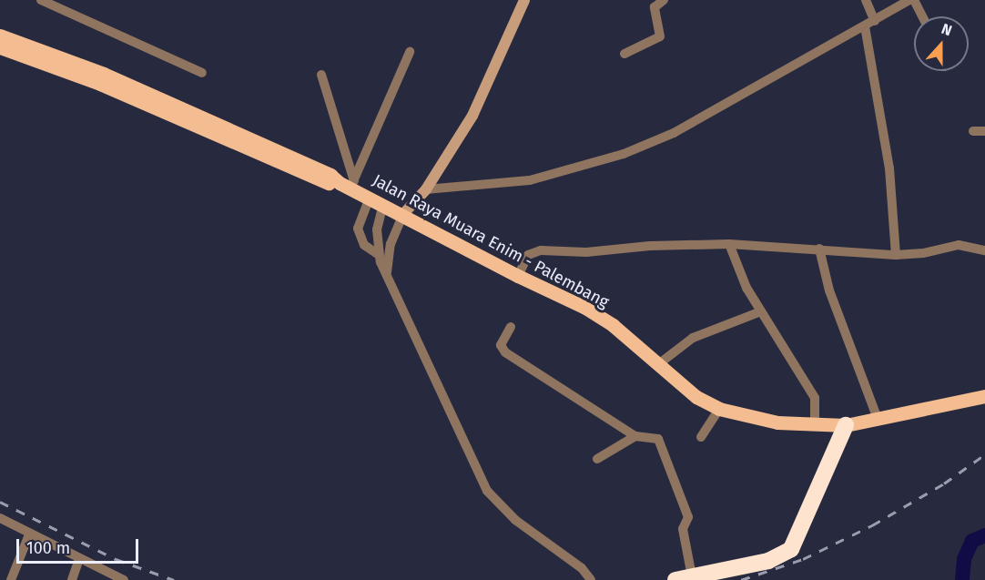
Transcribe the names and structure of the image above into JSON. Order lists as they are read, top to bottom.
{
  "streets": {
    "main road": ["Jalan Raya Muara Enim - Palembang"]
  },
  "scale_bar": "100 m",
  "north": "top"
}
